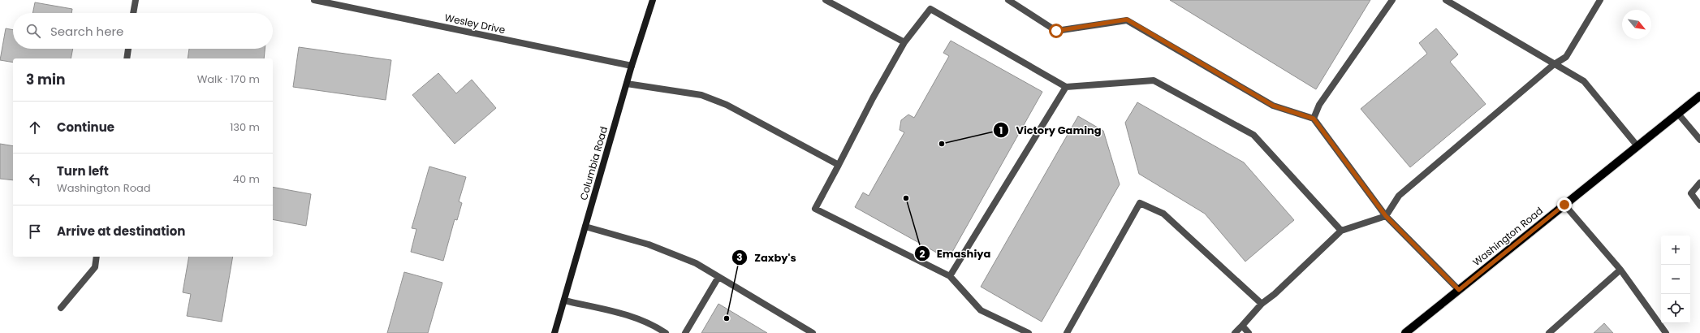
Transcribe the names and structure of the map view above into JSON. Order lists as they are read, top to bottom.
{
  "streets": {
    "main road": ["Columbia Road", "Washington Road"],
    "street": ["Wesley Drive"]
  },
  "crossings": [
    ["Wesley Drive", "Columbia Road"]
  ],
  "places": ["Victory Gaming", "Emashiya", "Zaxby's"],
  "north": "bottom right",
  "page": {
    "search": "Search here",
    "heading": ["3 min", "Walk · 170 m"],
    "list": [
      ["Continue", "130 m"],
      ["Turn left", "Washington Road", "40 m"],
      "Arrive at destination"
    ],
    "map_buttons": ["+", "−"]
  }
}
